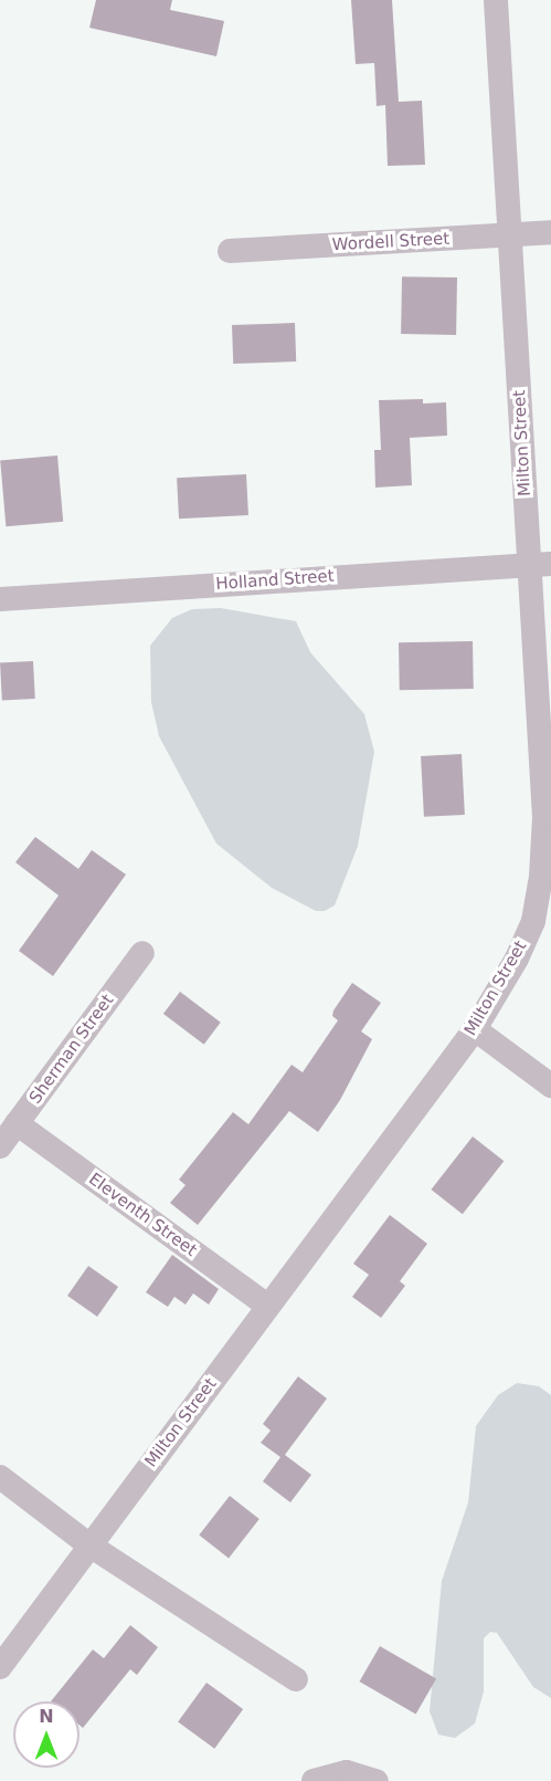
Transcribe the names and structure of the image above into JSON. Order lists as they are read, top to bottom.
{
  "streets": {
    "street": [
      "Wordell Street",
      "Milton Street",
      "Holland Street",
      "Sherman Street",
      "Eleventh Street"
    ]
  },
  "crossings": [
    ["Wordell Street", "Milton Street"],
    ["Milton Street", "Holland Street"],
    ["Milton Street", "Eleventh Street"],
    ["Sherman Street", "Eleventh Street"]
  ],
  "north": "top"
}
